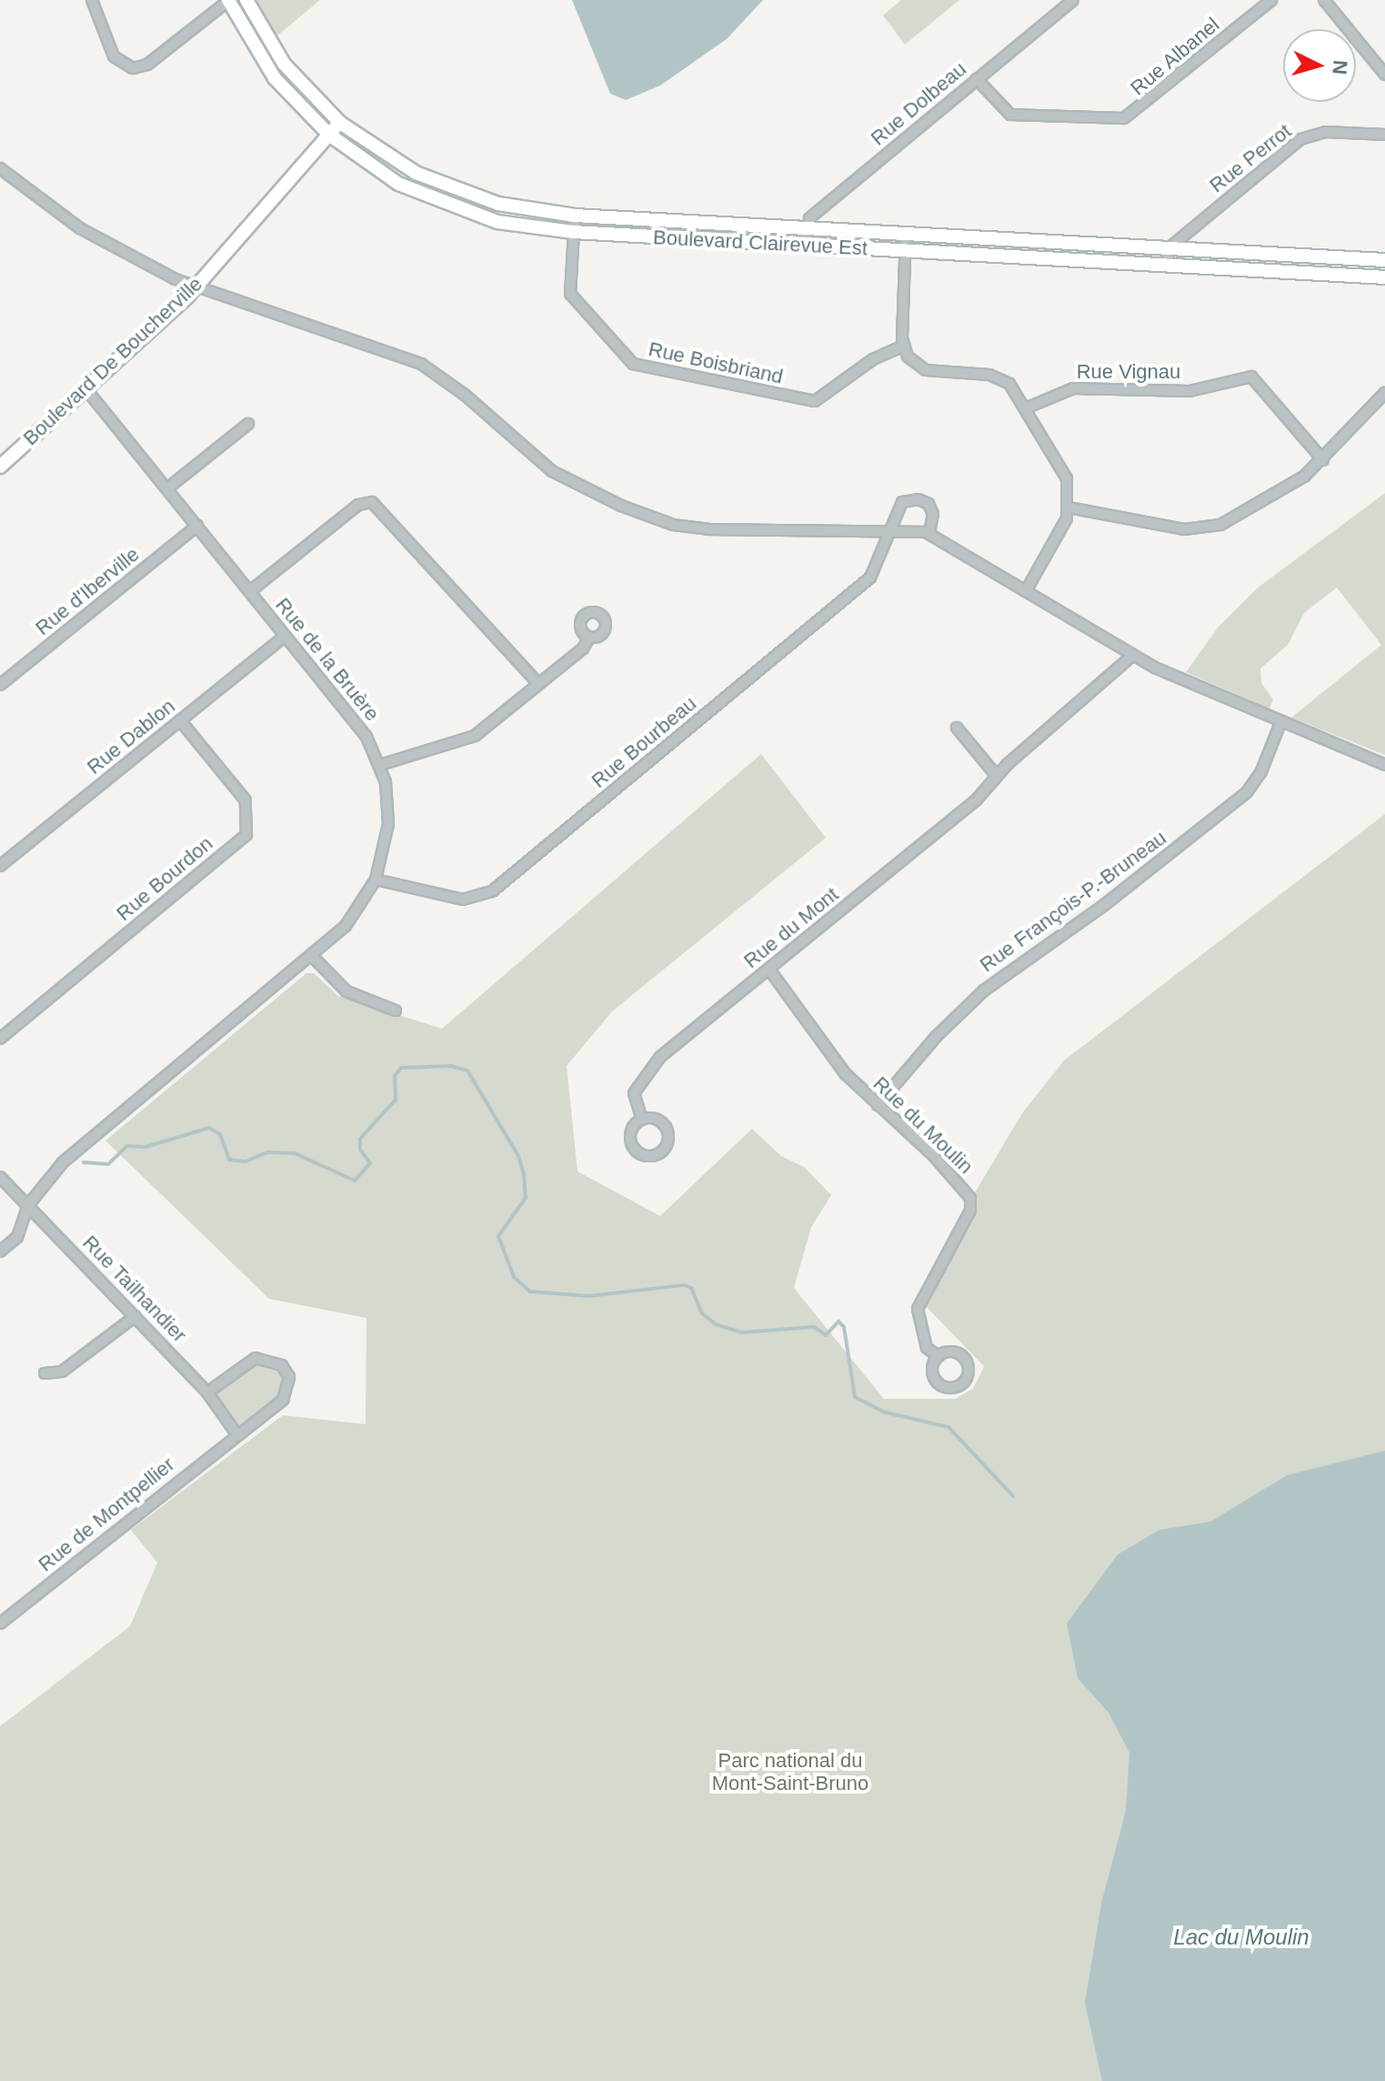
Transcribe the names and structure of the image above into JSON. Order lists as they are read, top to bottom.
{
  "streets": {
    "street": [
      "Rue Albanel",
      "Rue Dolbeau",
      "Rue Perrot",
      "Boulevard Clairevue Est",
      "Boulevard De Boucherville",
      "Rue Boisbriand",
      "Rue Vignau",
      "Rue d'Iberville",
      "Rue de la Bruère",
      "Rue Dablon",
      "Rue Bourbeau",
      "Rue Bourdon",
      "Rue François-P.-Bruneau",
      "Rue du Mont",
      "Rue du Moulin",
      "Rue Tailhandier",
      "Rue de Montpellier"
    ]
  },
  "crossings": [
    ["Rue Albanel", "Rue Dolbeau"],
    ["Rue Dolbeau", "Boulevard Clairevue Est"],
    ["Rue Perrot", "Boulevard Clairevue Est"],
    ["Boulevard Clairevue Est", "Boulevard De Boucherville"],
    ["Boulevard Clairevue Est", "Rue Boisbriand"],
    ["Boulevard De Boucherville", "Rue de la Bruère"],
    ["Rue d'Iberville", "Rue de la Bruère"],
    ["Rue de la Bruère", "Rue Dablon"],
    ["Rue de la Bruère", "Rue Bourbeau"],
    ["Rue de la Bruère", "Rue Tailhandier"],
    ["Rue Dablon", "Rue Bourdon"],
    ["Rue François-P.-Bruneau", "Rue du Moulin"],
    ["Rue du Mont", "Rue du Moulin"],
    ["Rue Tailhandier", "Rue de Montpellier"]
  ],
  "water": ["Lac du Moulin"],
  "parks": ["Parc national du Mont-Saint-Bruno"],
  "north": "right"
}
